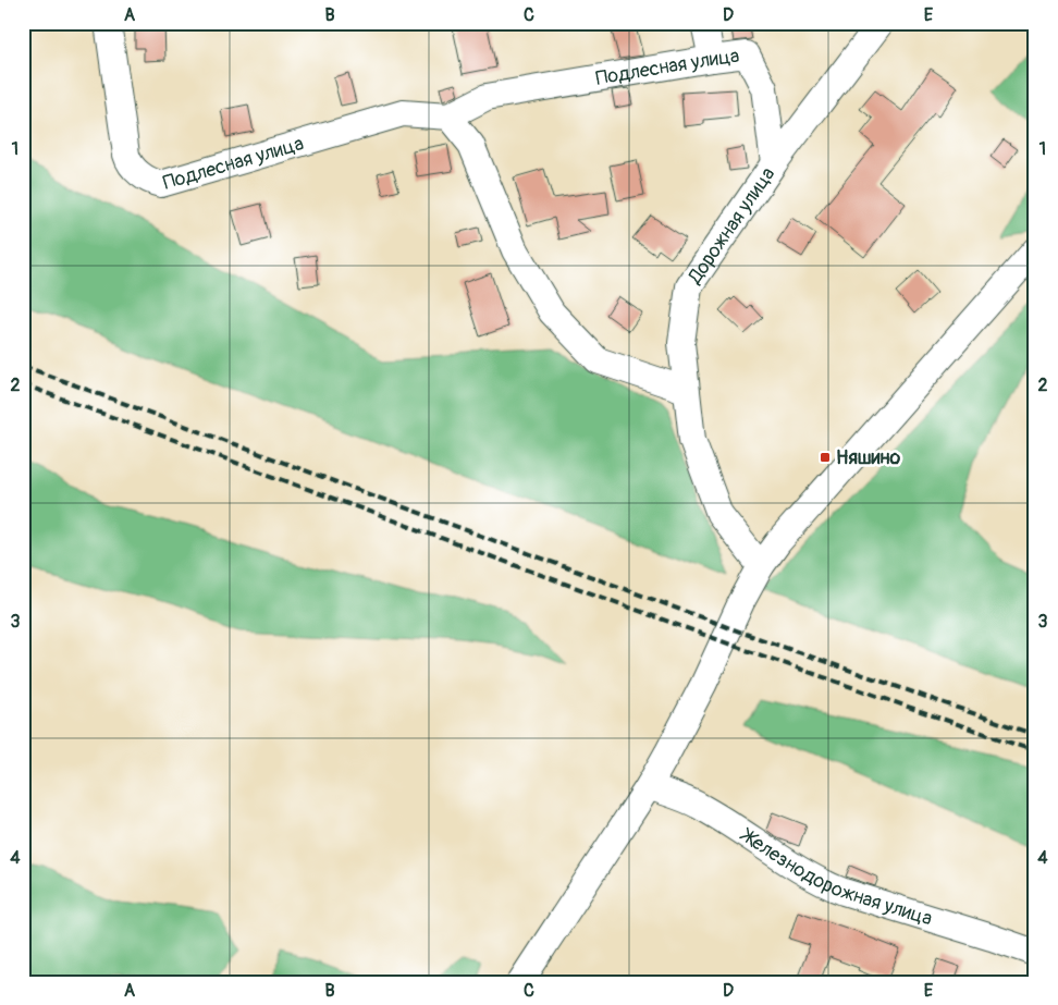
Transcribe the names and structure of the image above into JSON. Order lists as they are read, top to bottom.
{
  "streets": {
    "street": ["Подлесная улица", "Дорожная улица", "Железнодорожная улица"]
  },
  "crossings": [
    ["Подлесная улица", "Дорожная улица"]
  ],
  "places": {
    "transit": ["Няшино"]
  },
  "grid": {
    "columns": [
      "A",
      "B",
      "C",
      "D",
      "E"
    ],
    "rows": [
      "1",
      "2",
      "3",
      "4"
    ]
  }
}
